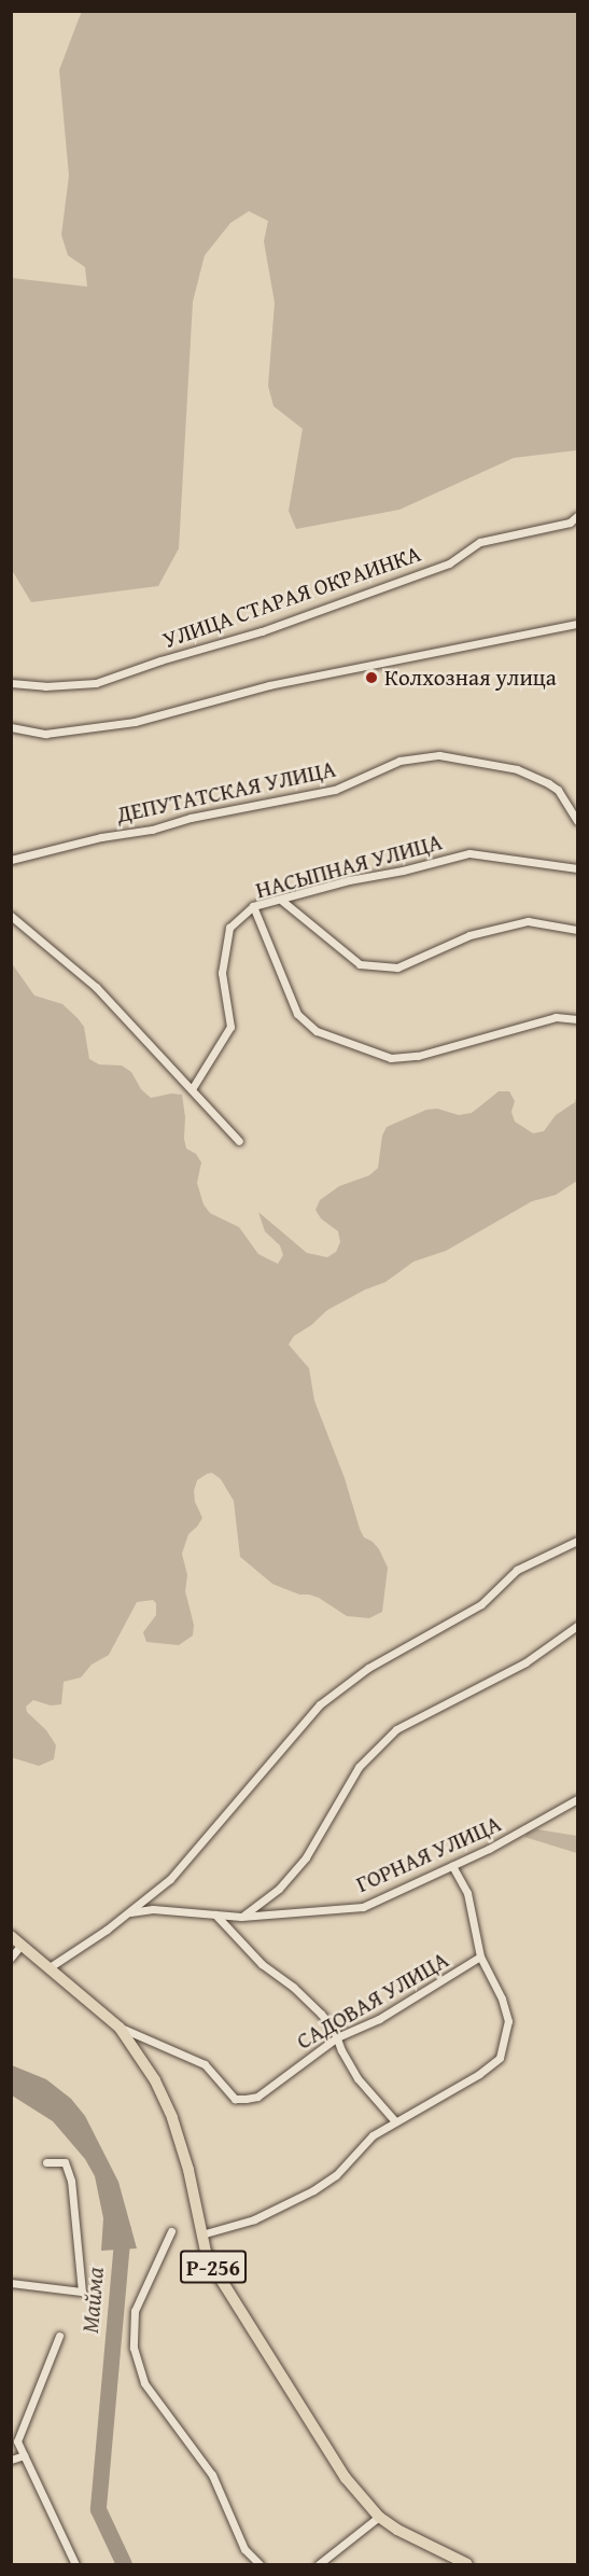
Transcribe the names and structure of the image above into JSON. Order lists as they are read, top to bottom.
{
  "streets": {
    "main road": ["Р-256"],
    "street": [
      "УЛИЦА СТАРАЯ ОКРАИНКА",
      "ДЕПУТАТСКАЯ УЛИЦА",
      "НАСЫПНАЯ УЛИЦА",
      "ГОРНАЯ УЛИЦА",
      "САДОВАЯ УЛИЦА"
    ]
  },
  "crossings": [
    ["САДОВАЯ УЛИЦА", "Р-256"]
  ],
  "water": ["Майма"],
  "places": ["Колхозная улица"]
}
